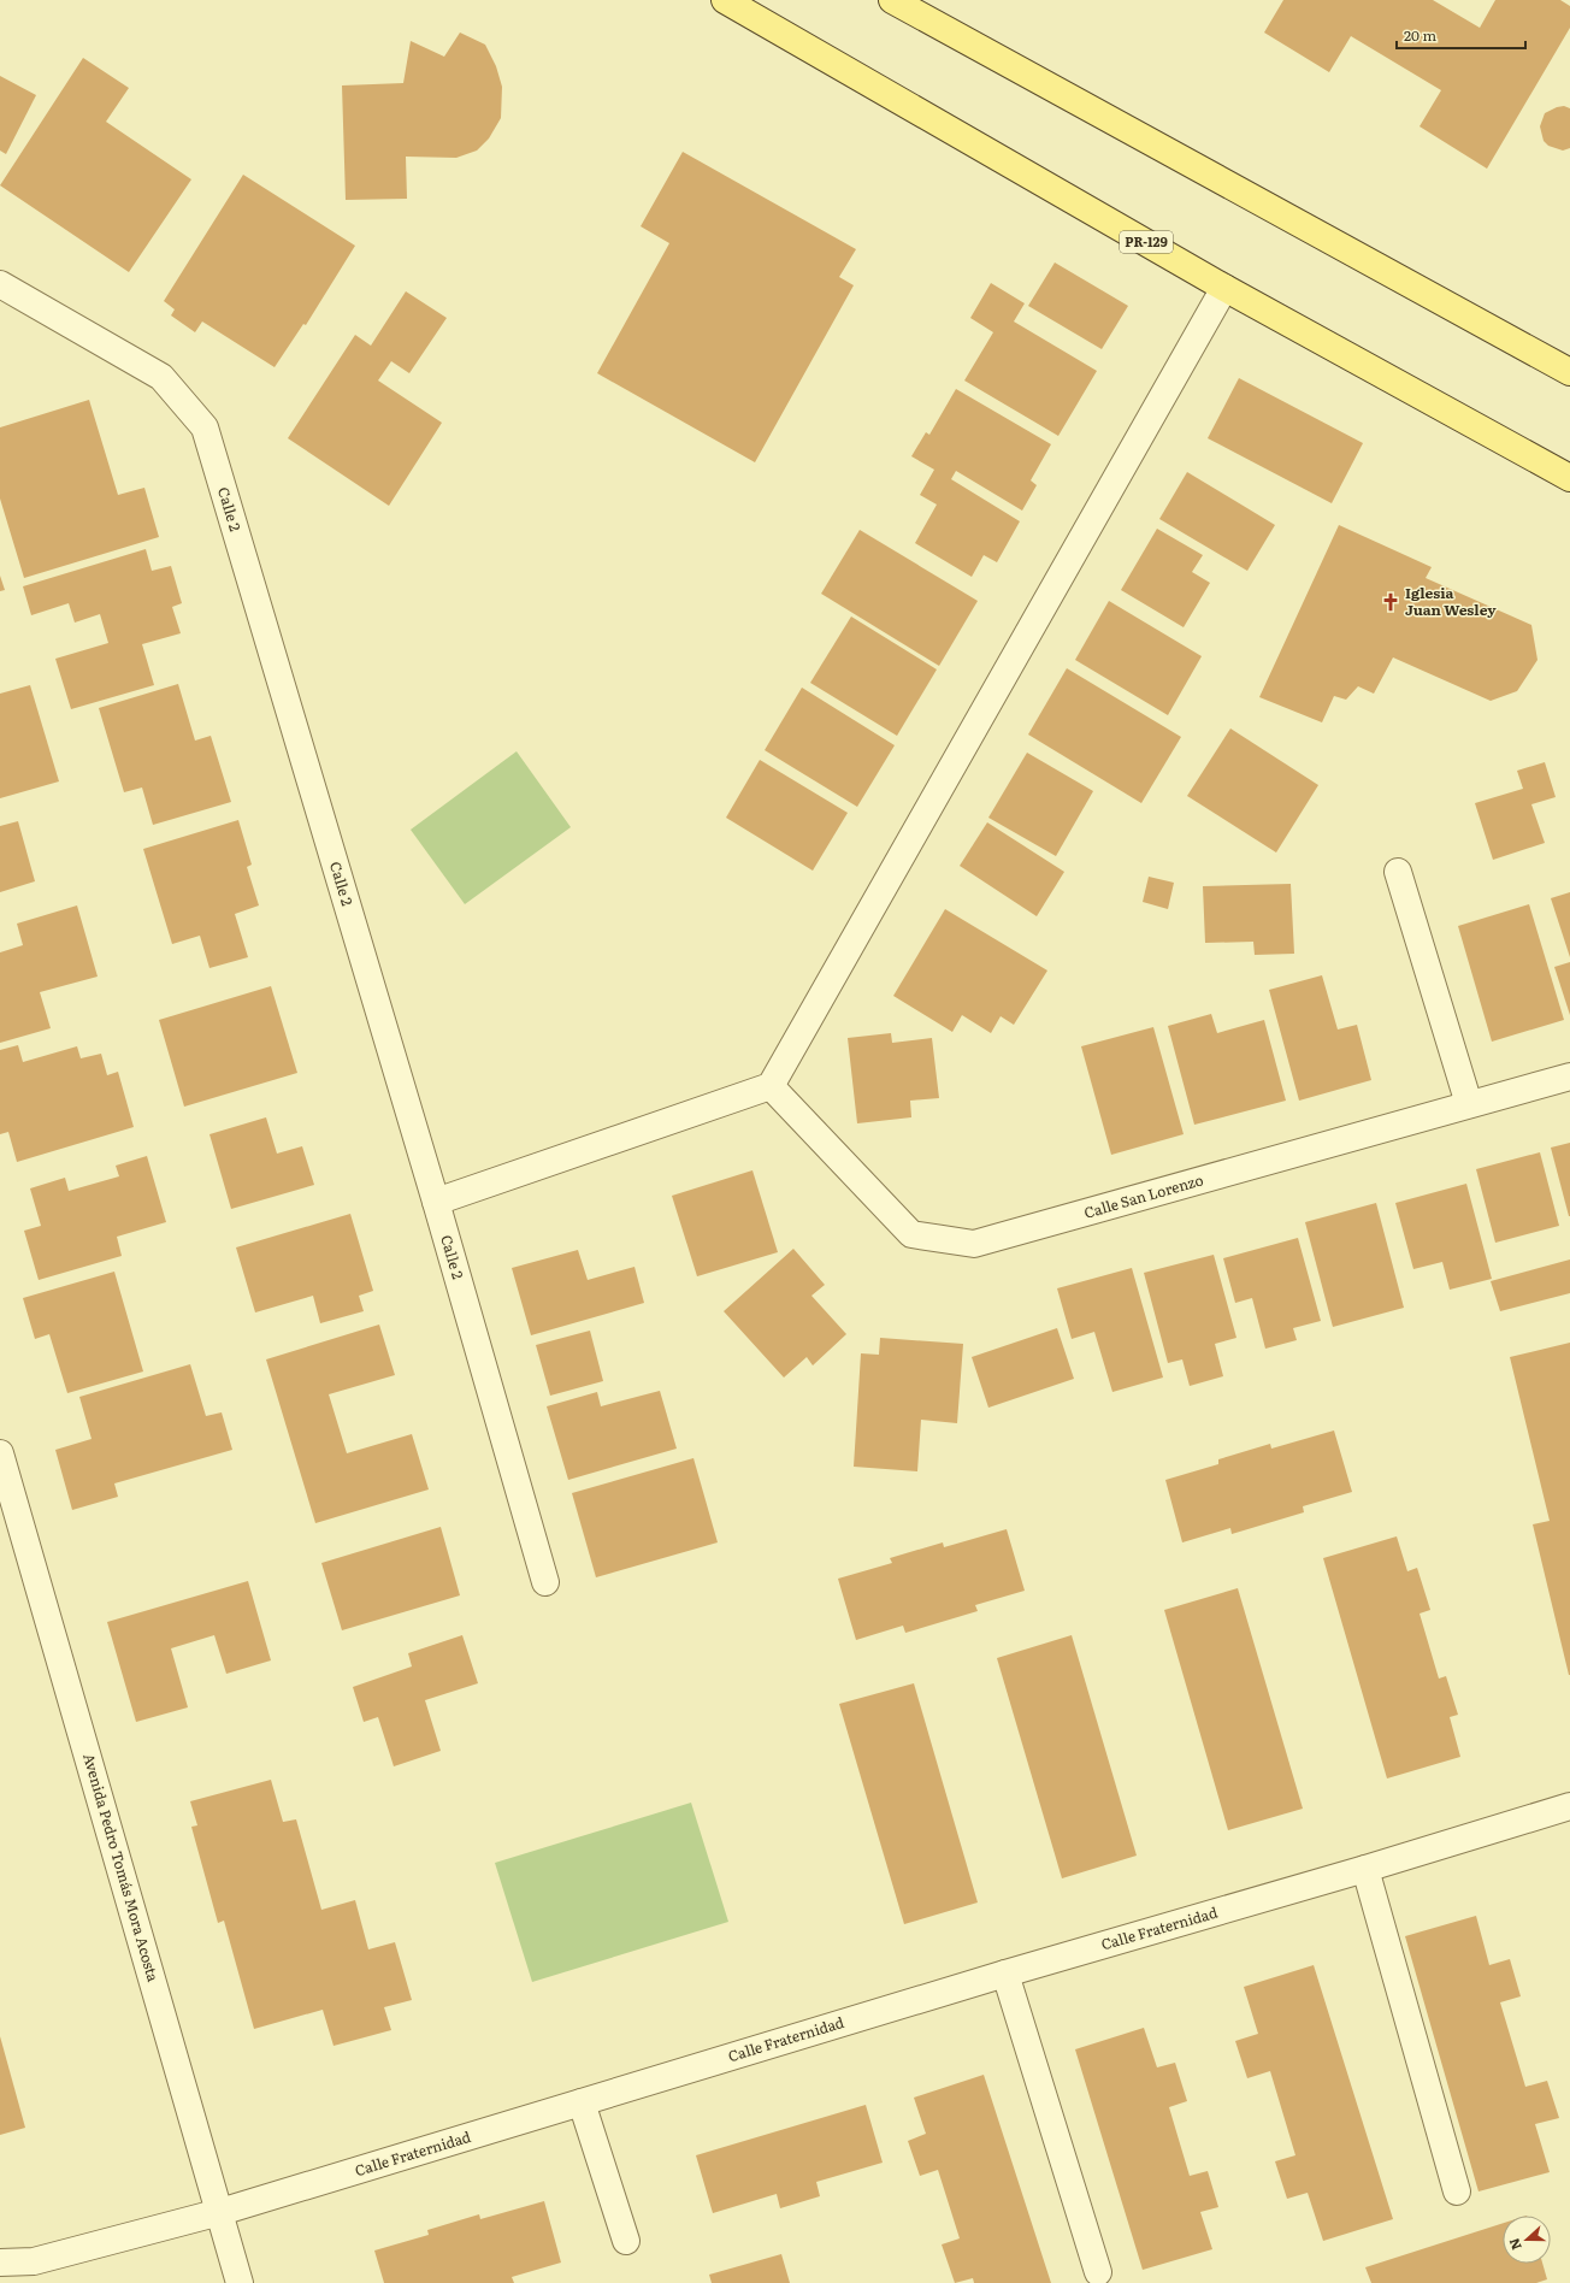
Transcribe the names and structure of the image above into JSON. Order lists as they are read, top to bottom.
{
  "streets": {
    "main road": ["PR-129"],
    "street": [
      "Calle 2",
      "Calle San Lorenzo",
      "Avenida Pedro Tomás Mora Acosta",
      "Calle Fraternidad"
    ]
  },
  "crossings": [
    ["Avenida Pedro Tomás Mora Acosta", "Calle Fraternidad"]
  ],
  "places": {
    "church": ["Iglesia Juan Wesley"]
  },
  "scale_bar": "20 m",
  "north": "left"
}
